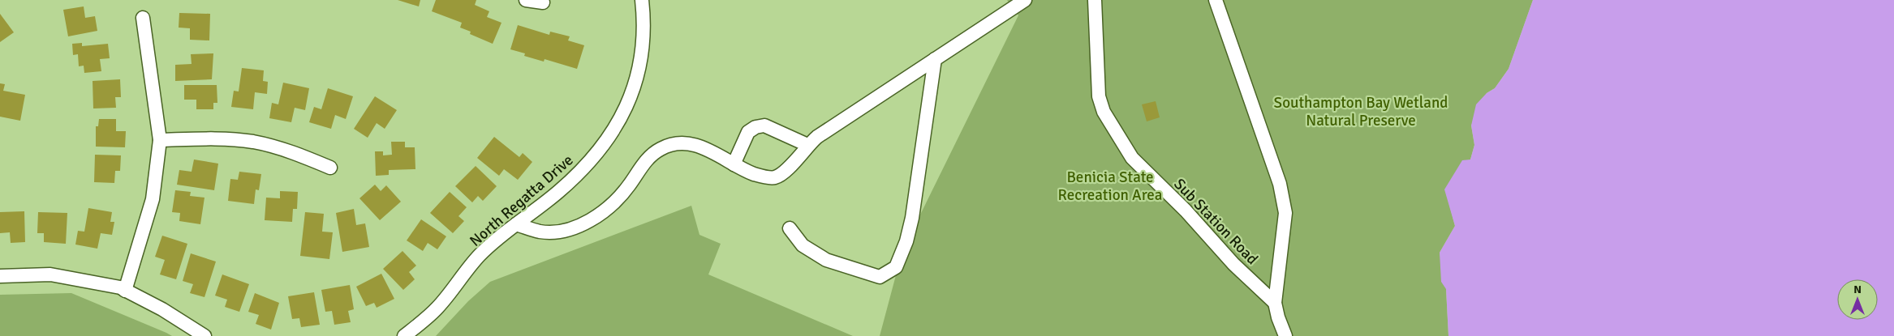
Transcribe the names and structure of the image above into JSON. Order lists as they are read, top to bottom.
{
  "streets": {
    "street": ["North Regatta Drive", "Sub Station Road"]
  },
  "parks": ["Southampton Bay Wetland Natural Preserve", "Benicia State Recreation Area"],
  "north": "top"
}
